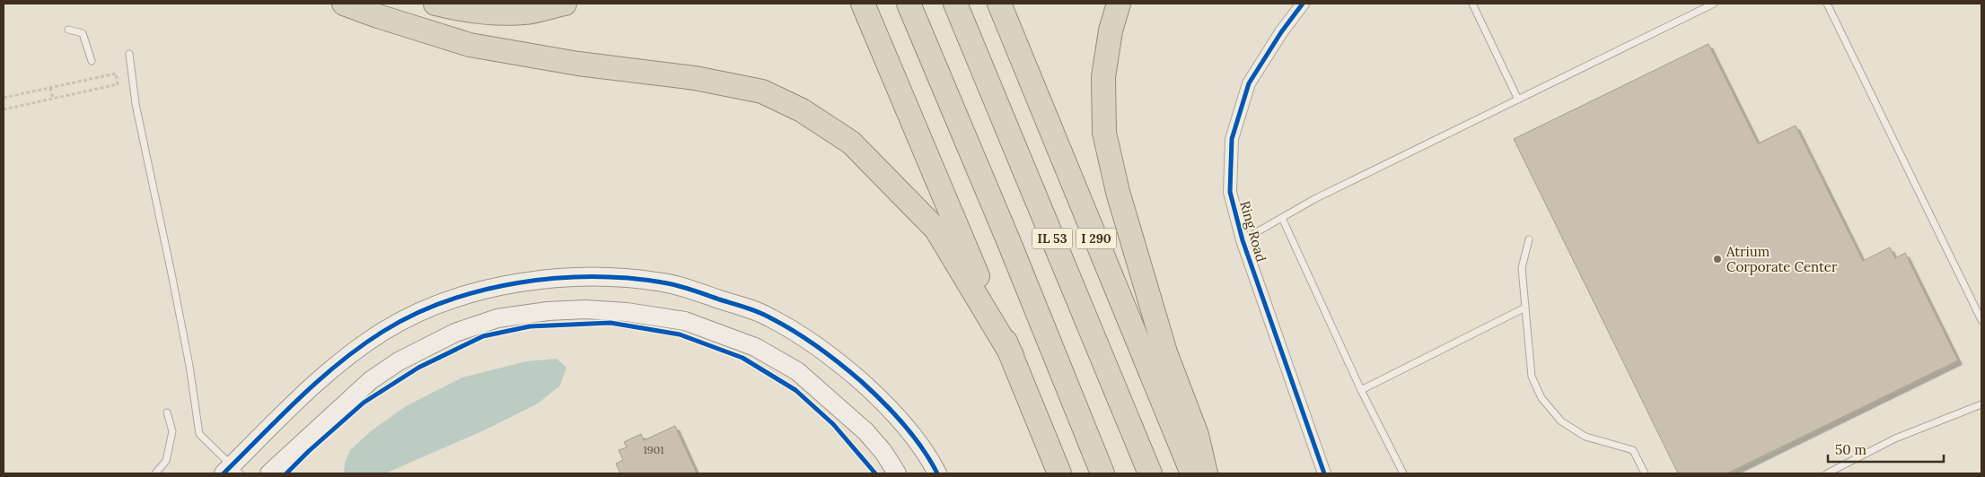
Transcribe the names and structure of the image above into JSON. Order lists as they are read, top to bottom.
{
  "streets": {
    "highway": ["IL 53", "I 290"],
    "street": ["Ring Road"]
  },
  "places": ["Atrium Corporate Center"],
  "house_numbers": ["1901"],
  "scale_bar": "50 m"
}
